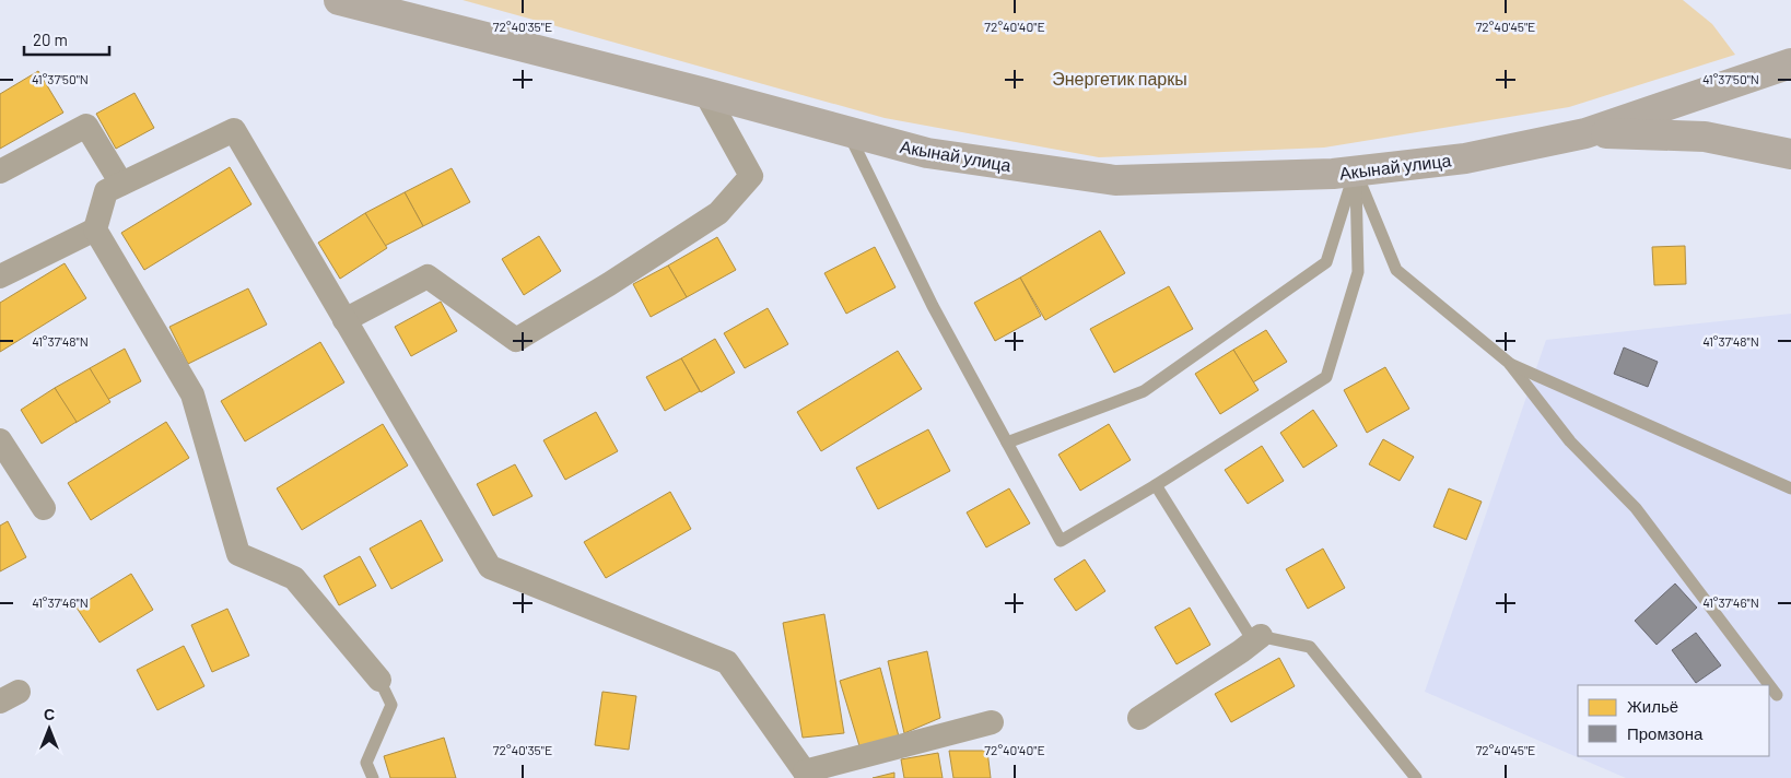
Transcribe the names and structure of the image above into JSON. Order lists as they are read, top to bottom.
{
  "streets": {
    "main road": ["Акынай улица"]
  },
  "parks": ["Энергетик паркы"],
  "legend": ["Жильё", "Промзона"],
  "scale_bar": "20 m",
  "north": "top",
  "coordinates": [
    "72°40'35\"E",
    "72°40'40\"E",
    "72°40'45\"E",
    "41°37'50\"N",
    "41°37'48\"N",
    "41°37'46\"N"
  ]
}
